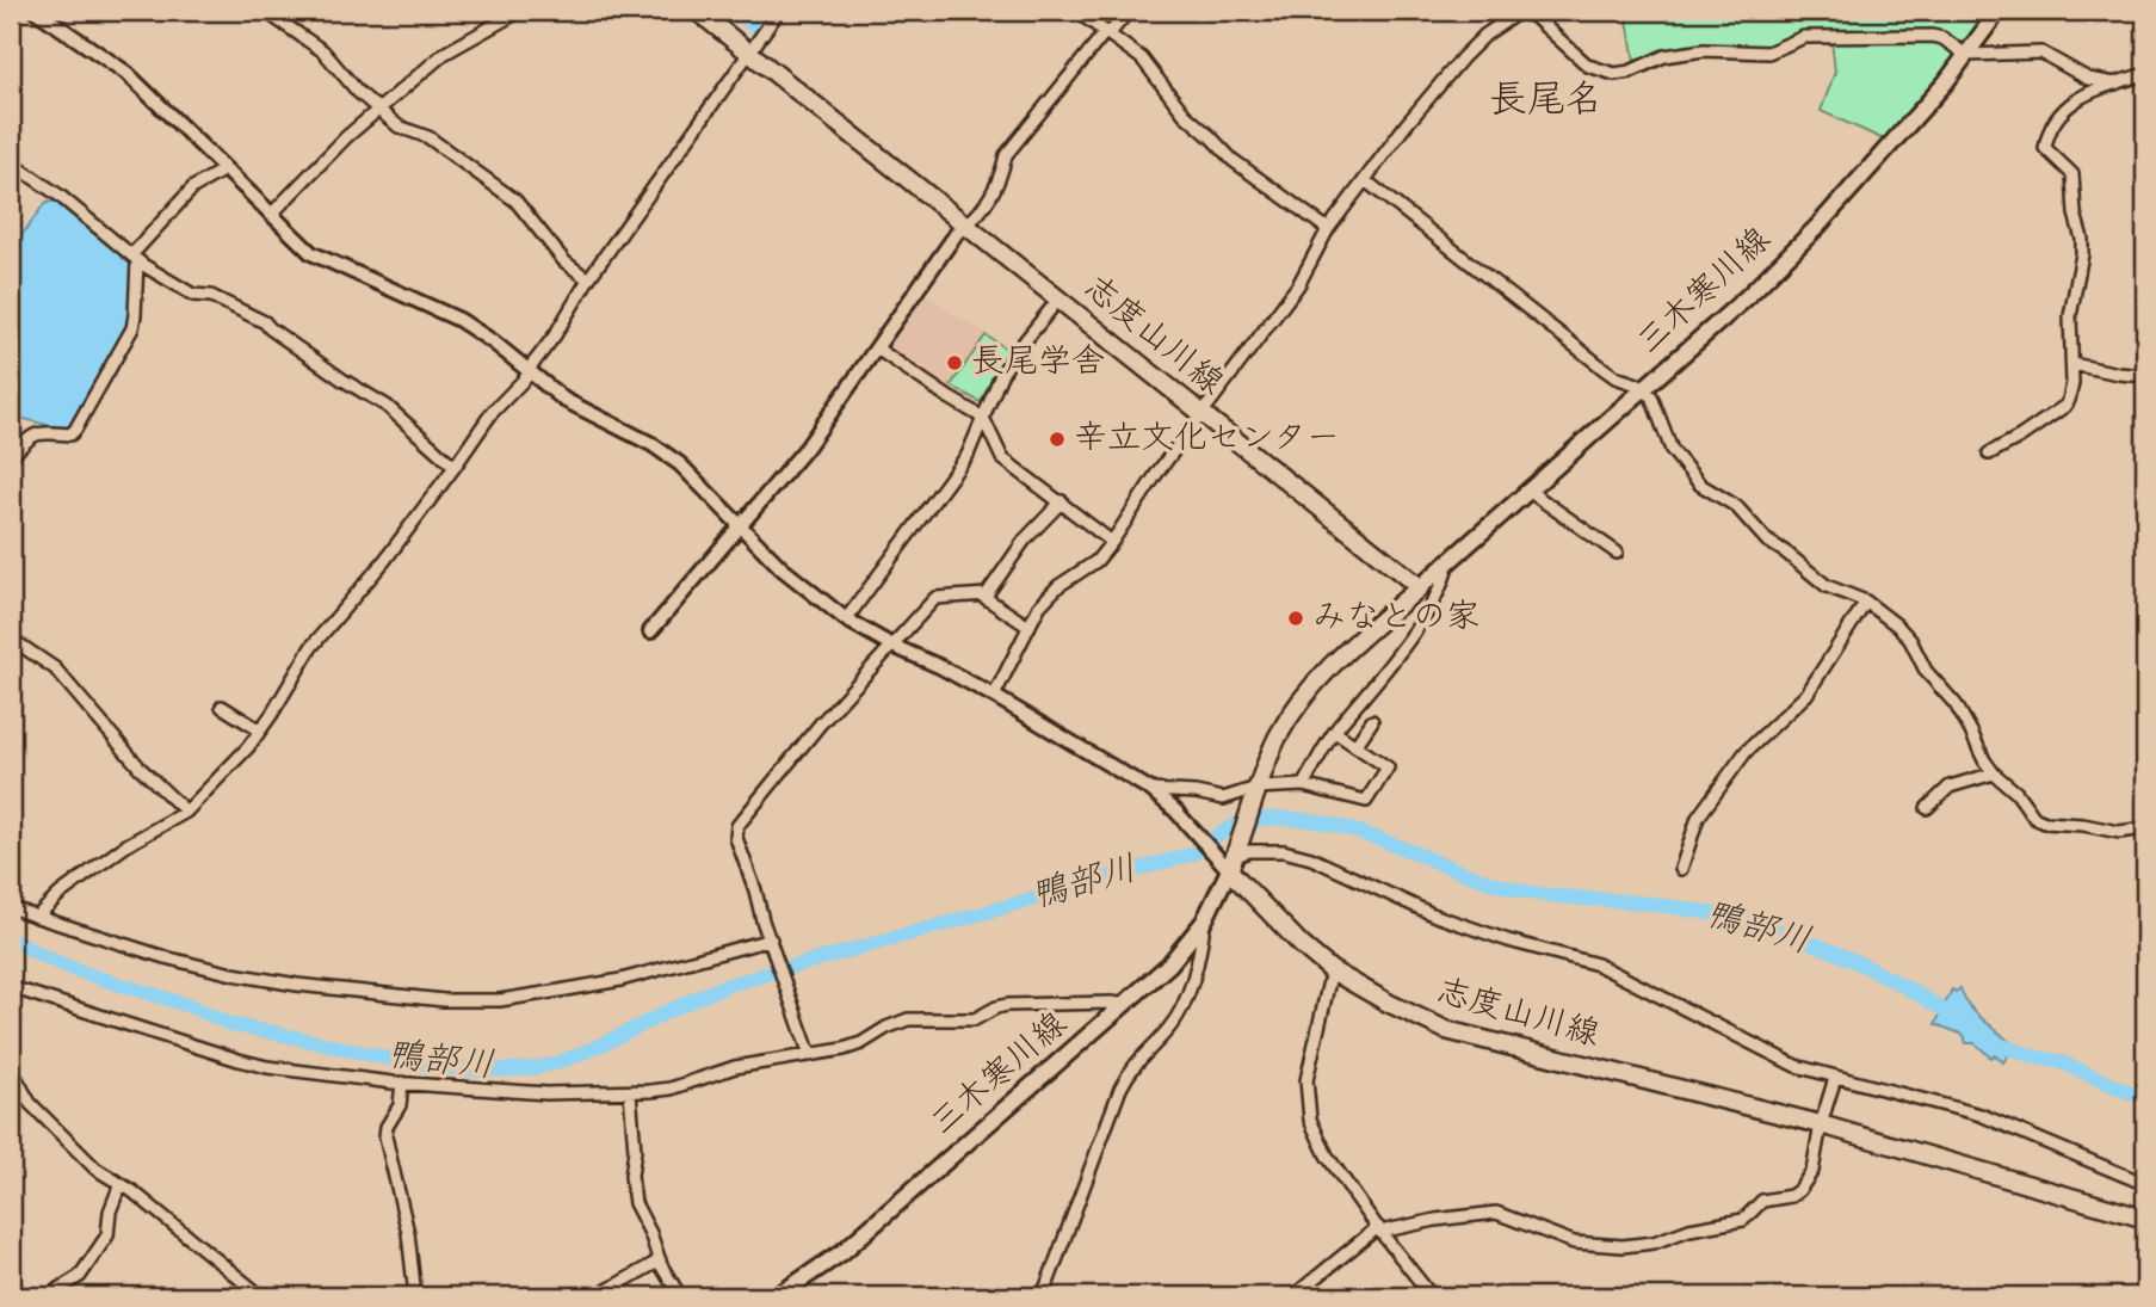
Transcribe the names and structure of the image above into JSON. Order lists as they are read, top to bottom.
{
  "streets": {
    "main road": ["三木寒川線", "志度山川線"]
  },
  "crossings": [
    ["三木寒川線", "志度山川線"]
  ],
  "districts": ["長尾名"],
  "water": ["鴨部川"],
  "places": ["長尾学舎", "辛立文化センター", "みなとの家"]
}
